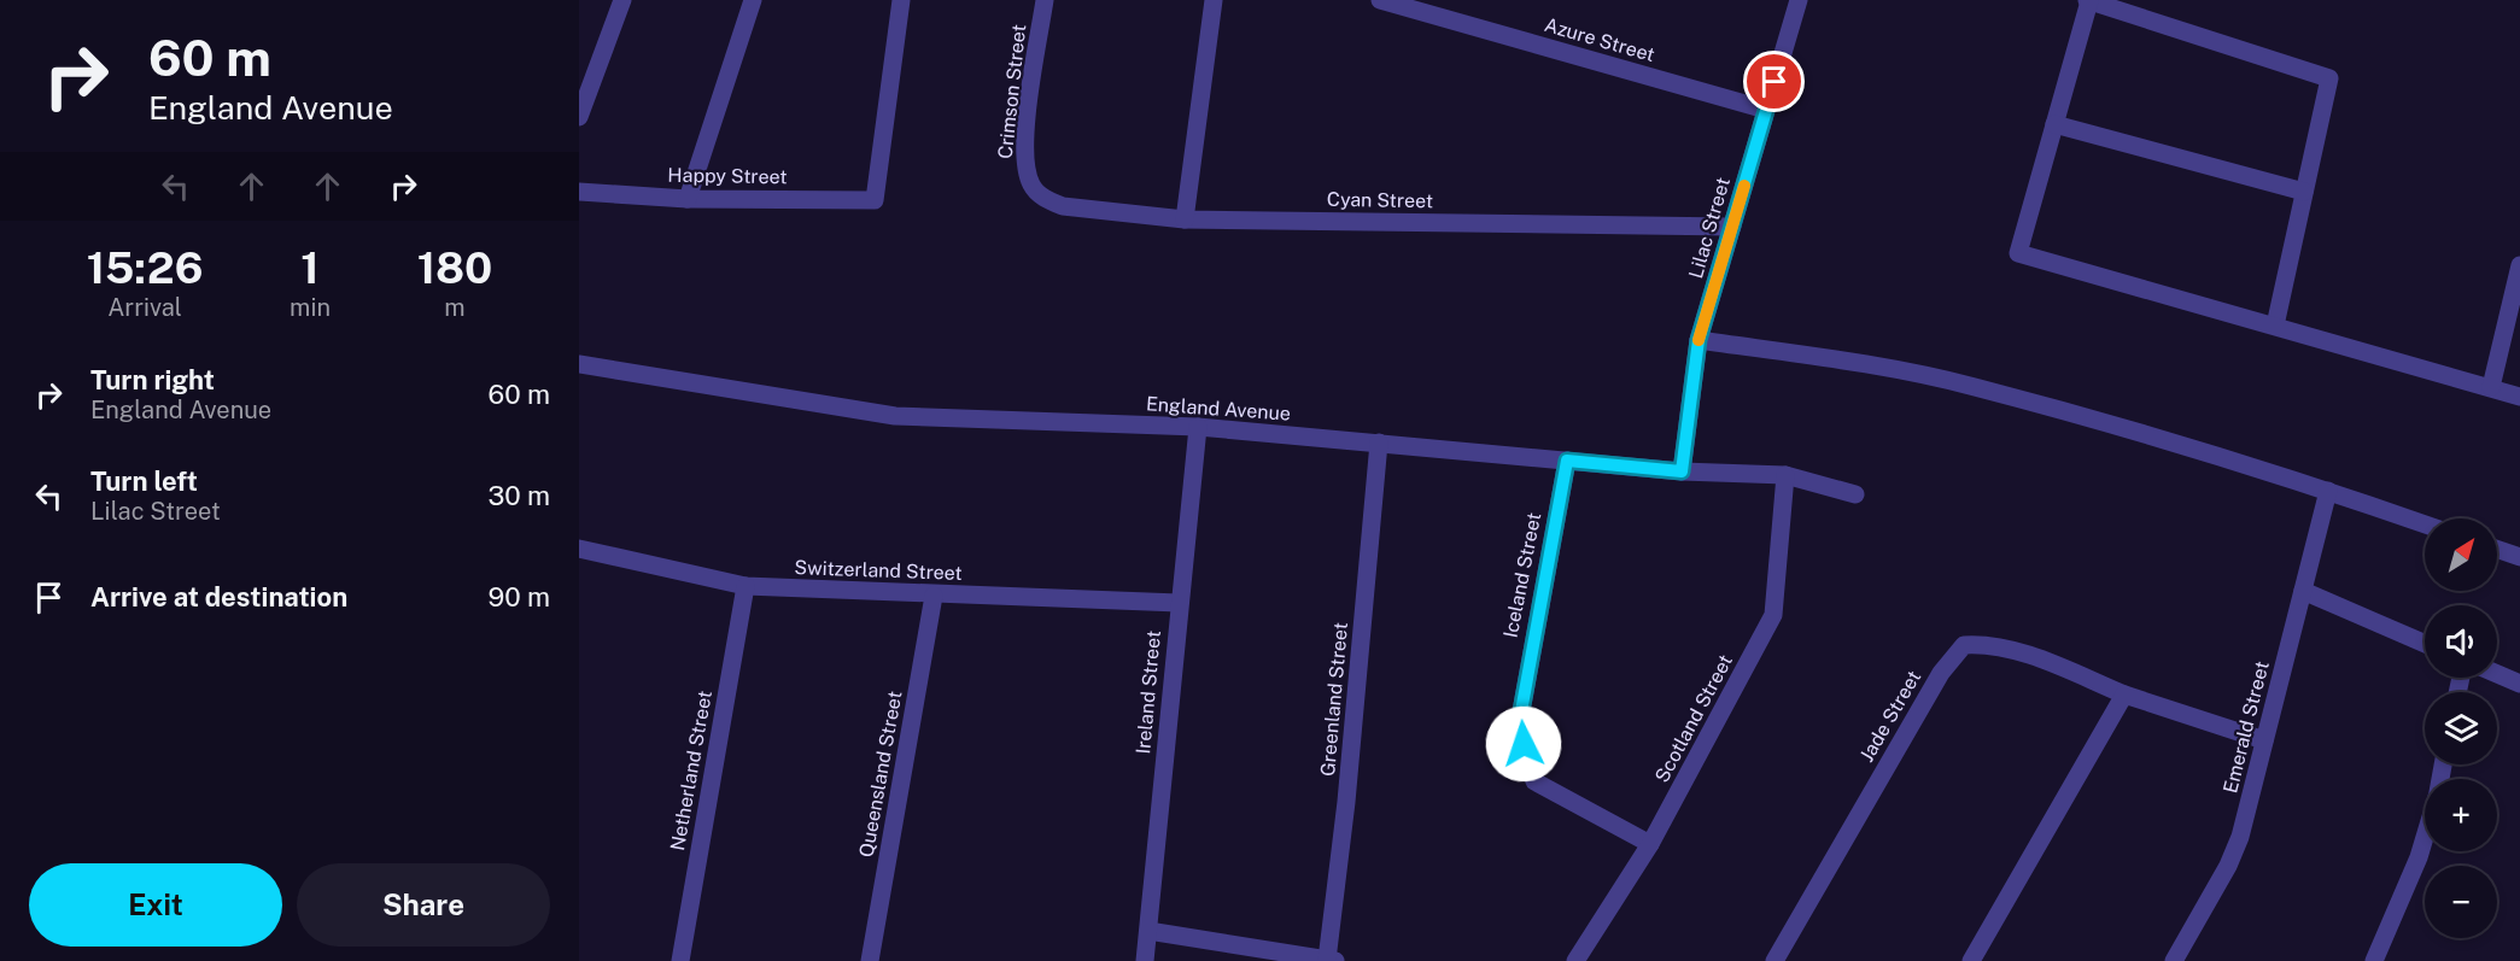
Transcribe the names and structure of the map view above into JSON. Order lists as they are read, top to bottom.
{
  "streets": {
    "street": [
      "Azure Street",
      "Crimson Street",
      "Happy Street",
      "Cyan Street",
      "Lilac Street",
      "England Avenue",
      "Switzerland Street",
      "Iceland Street",
      "Ireland Street",
      "Greenland Street",
      "Jade Street",
      "Scotland Street",
      "Emerald Street",
      "Netherland Street",
      "Queensland Street"
    ]
  },
  "crossings": [
    ["Azure Street", "Lilac Street"],
    ["Crimson Street", "Cyan Street"],
    ["Cyan Street", "Lilac Street"],
    ["Lilac Street", "England Avenue"],
    ["England Avenue", "Iceland Street"],
    ["England Avenue", "Ireland Street"],
    ["England Avenue", "Greenland Street"],
    ["England Avenue", "Scotland Street"],
    ["Switzerland Street", "Ireland Street"],
    ["Switzerland Street", "Netherland Street"],
    ["Switzerland Street", "Queensland Street"],
    ["Iceland Street", "Scotland Street"]
  ],
  "north": "top right",
  "page": {
    "turn": ["60 m", "England Avenue"],
    "eta": [
      "15:26",
      "Arrival",
      "1",
      "min",
      "180",
      "m"
    ],
    "list": [
      {
        "name": "Turn right",
        "note": "England Avenue",
        "value": "60 m"
      },
      {
        "name": "Turn left",
        "note": "Lilac Street",
        "value": "30 m"
      },
      {
        "name": "Arrive at destination",
        "value": "90 m"
      }
    ],
    "map_buttons": ["+", "−"],
    "buttons": ["Exit", "Share"]
  }
}
